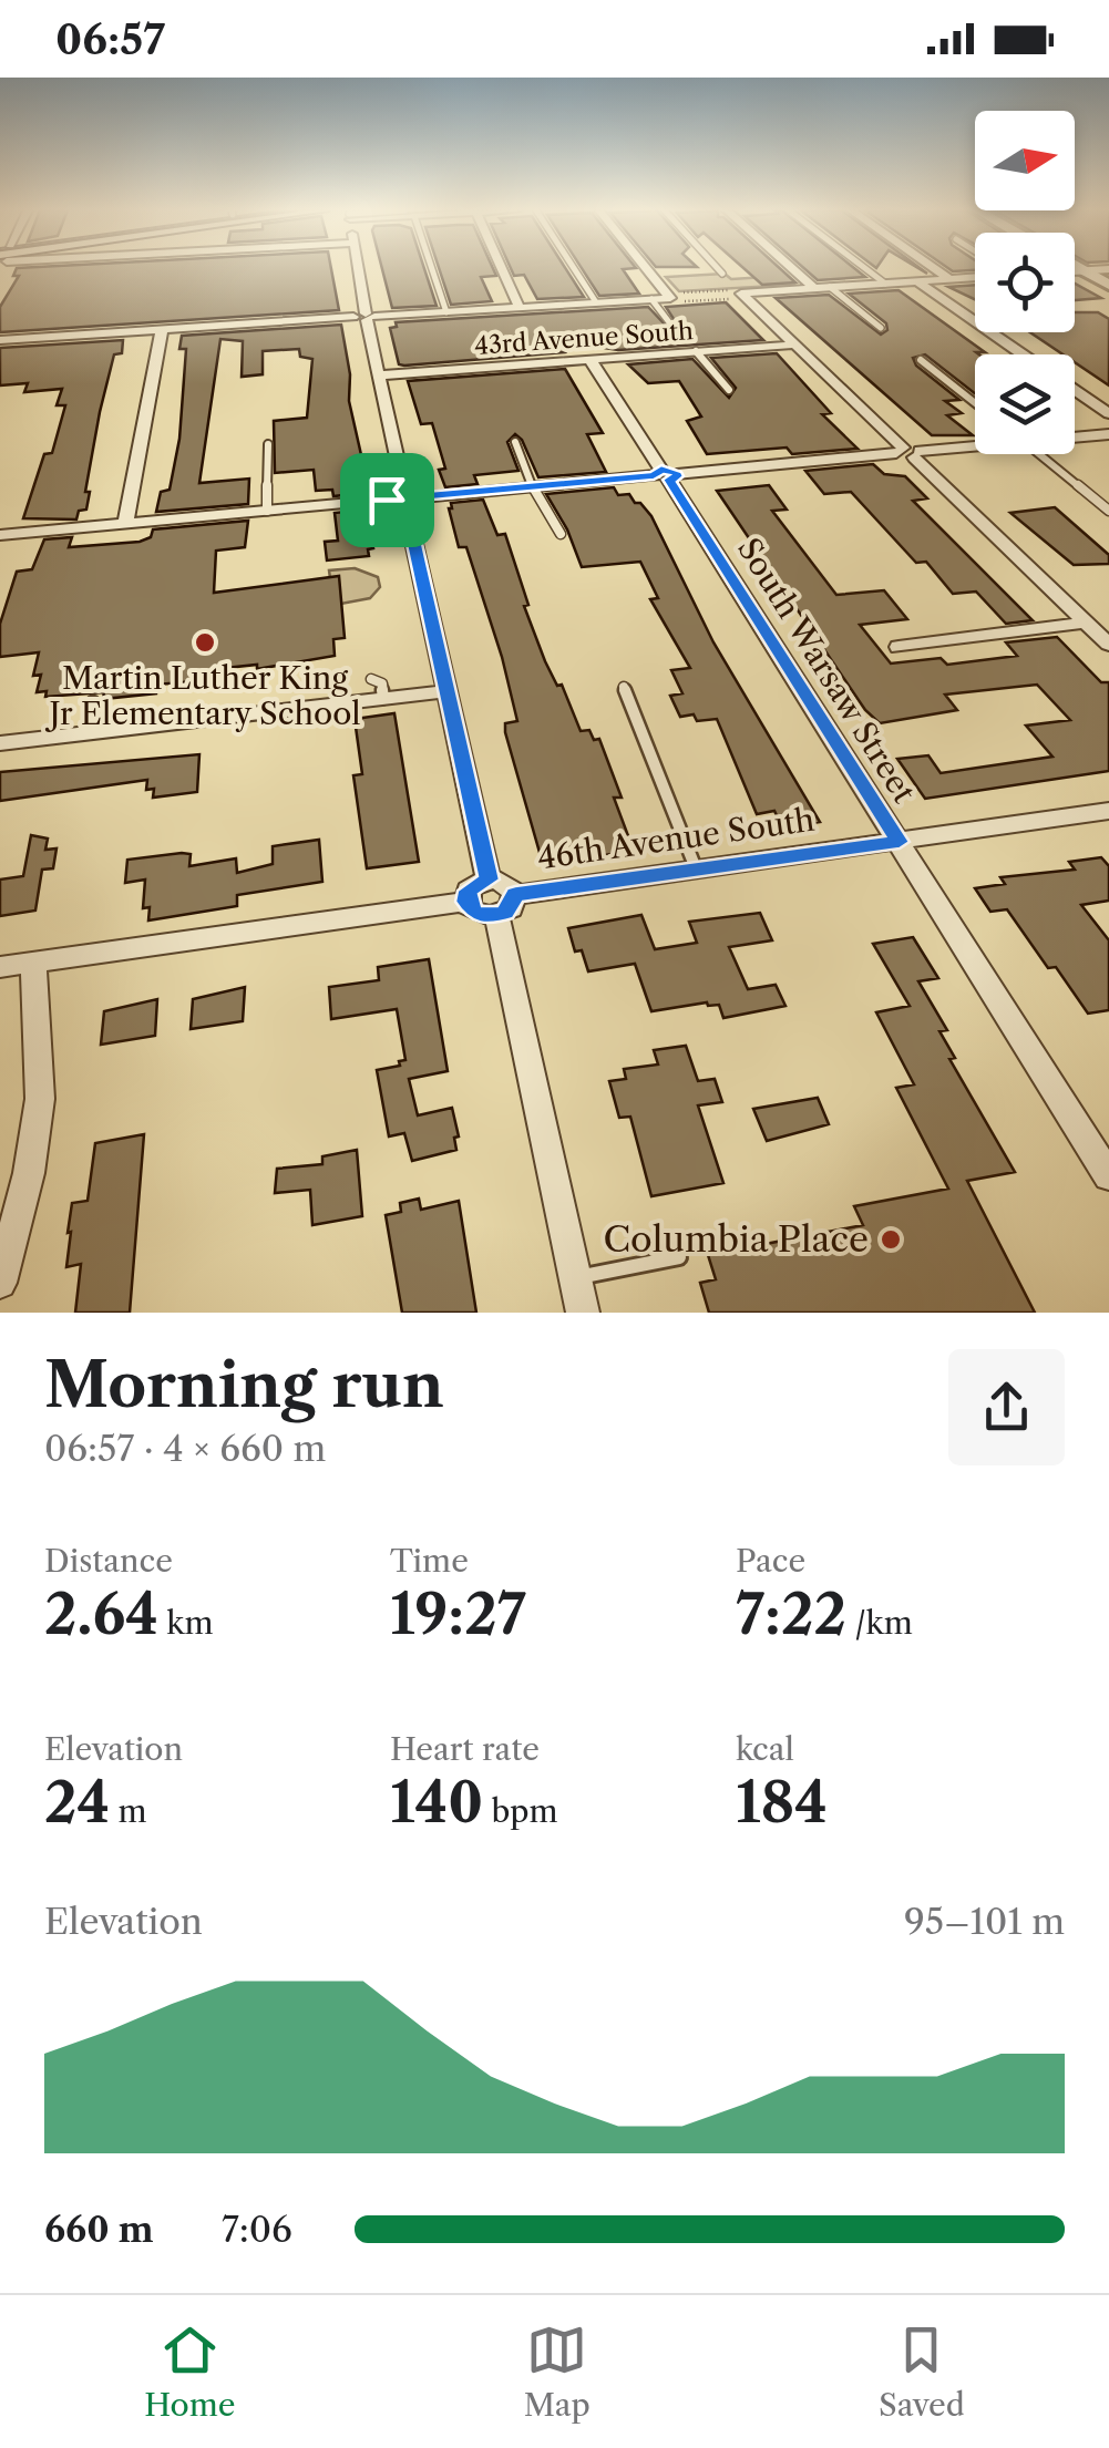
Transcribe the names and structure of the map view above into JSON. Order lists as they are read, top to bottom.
{
  "streets": {
    "street": ["43rd Avenue South", "South Warsaw Street", "46th Avenue South"]
  },
  "crossings": [
    ["43rd Avenue South", "South Warsaw Street"],
    ["South Warsaw Street", "46th Avenue South"]
  ],
  "places": ["Martin Luther King Jr Elementary School", "Columbia Place"],
  "north": "right",
  "page": {
    "status": "06:57",
    "heading": ["Morning run", "06:57 · 4 × 660 m"],
    "stats": [
      ["Distance", "2.64 km"],
      ["Time", "19:27"],
      ["Pace", "7:22 /km"],
      ["Elevation", "24 m"],
      ["Heart rate", "140 bpm"],
      ["kcal", "184"]
    ],
    "chart": ["Elevation", "95–101 m"],
    "list": [
      {
        "name": "660 m",
        "note": "7:06"
      }
    ],
    "tabs": ["Home", "Map", "Saved"]
  }
}
